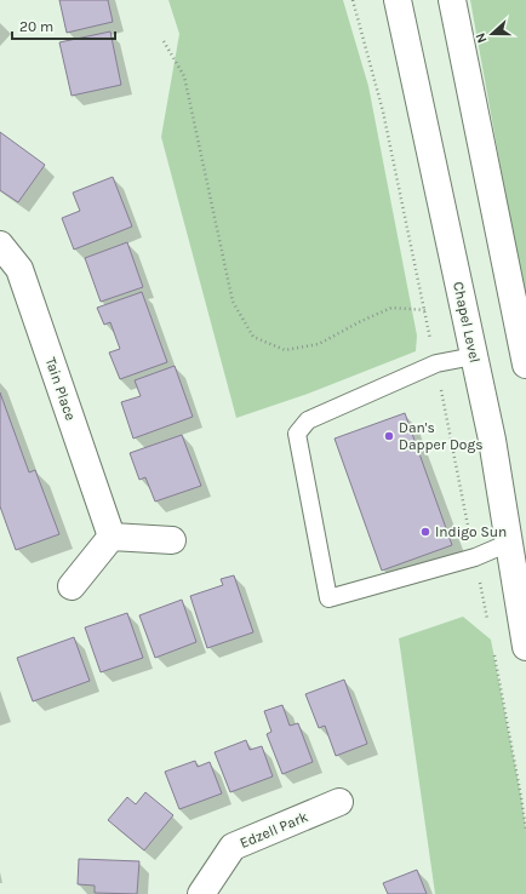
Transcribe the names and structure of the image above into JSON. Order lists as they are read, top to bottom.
{
  "streets": {
    "main road": ["Chapel Level", "Tain Place", "Edzell Park"]
  },
  "places": ["Dan's Dapper Dogs", "Indigo Sun"],
  "scale_bar": "20 m",
  "north": "left"
}
